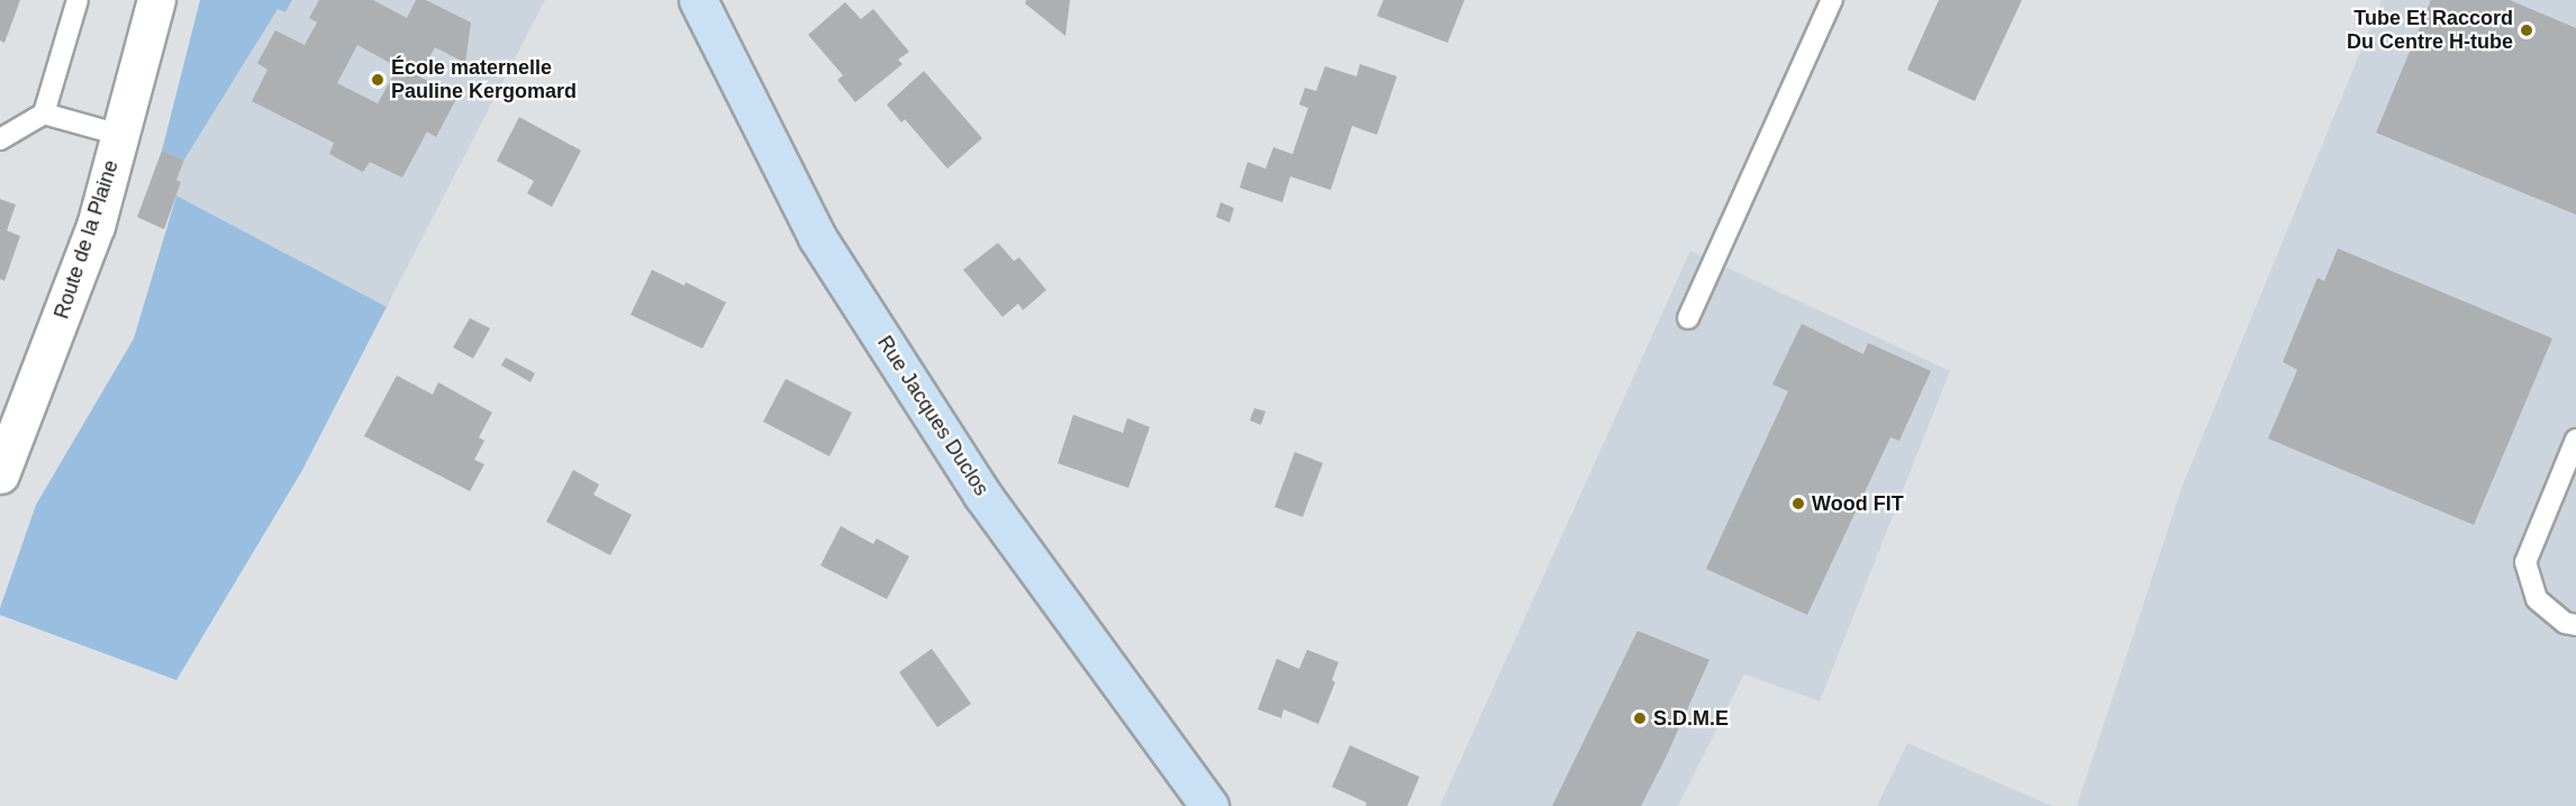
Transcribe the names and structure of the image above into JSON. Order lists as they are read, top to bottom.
{
  "streets": {
    "street": ["Route de la Plaine", "Rue Jacques Duclos"]
  },
  "places": [
    "Tube Et Raccord Du Centre H-tube",
    "École maternelle Pauline Kergomard",
    "Wood FIT",
    "S.D.M.E"
  ]
}
